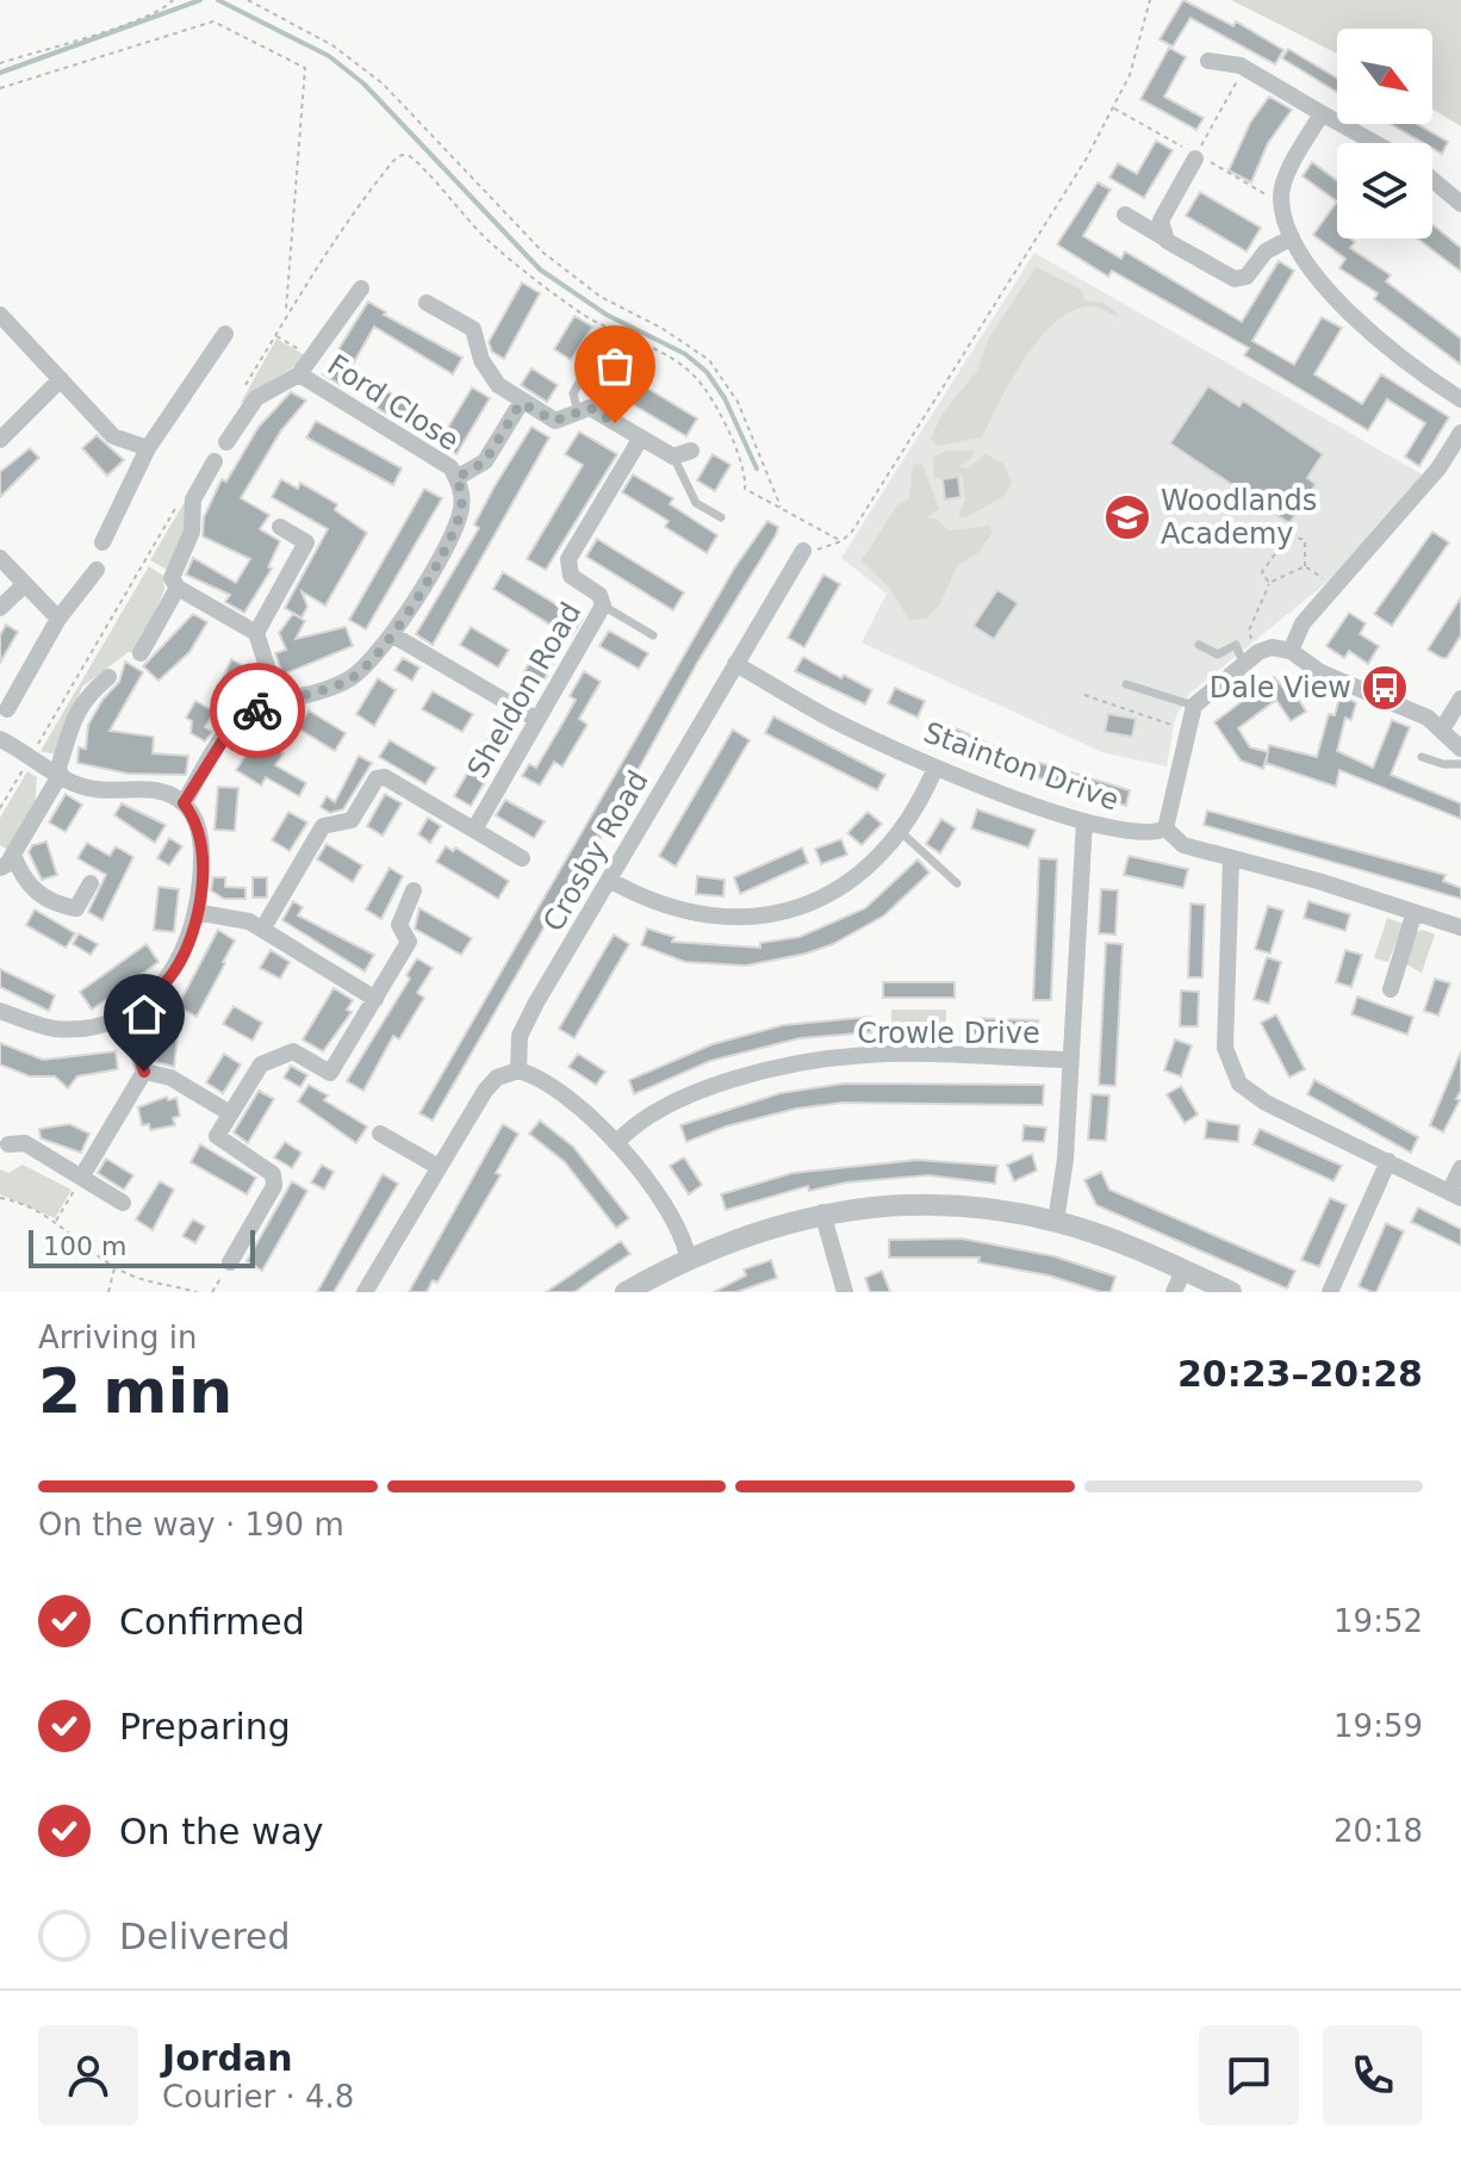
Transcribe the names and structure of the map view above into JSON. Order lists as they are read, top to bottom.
{
  "streets": {
    "street": [
      "Ford Close",
      "Sheldon Road",
      "Stainton Drive",
      "Crosby Road",
      "Crowle Drive"
    ]
  },
  "crossings": [
    ["Stainton Drive", "Crosby Road"]
  ],
  "places": {
    "school or university": ["Woodlands Academy"],
    "bus stop": ["Dale View"]
  },
  "scale_bar": "100 m",
  "north": "bottom right",
  "page": {
    "scale": "100 m",
    "heading": ["2 min", "Arriving in", "20:23–20:28"],
    "panel": ["Jordan", "Courier · 4.8"],
    "bar": "On the way · 190 m",
    "list": [
      ["Confirmed", "19:52"],
      ["Preparing", "19:59"],
      ["On the way", "20:18"],
      "Delivered"
    ]
  }
}
